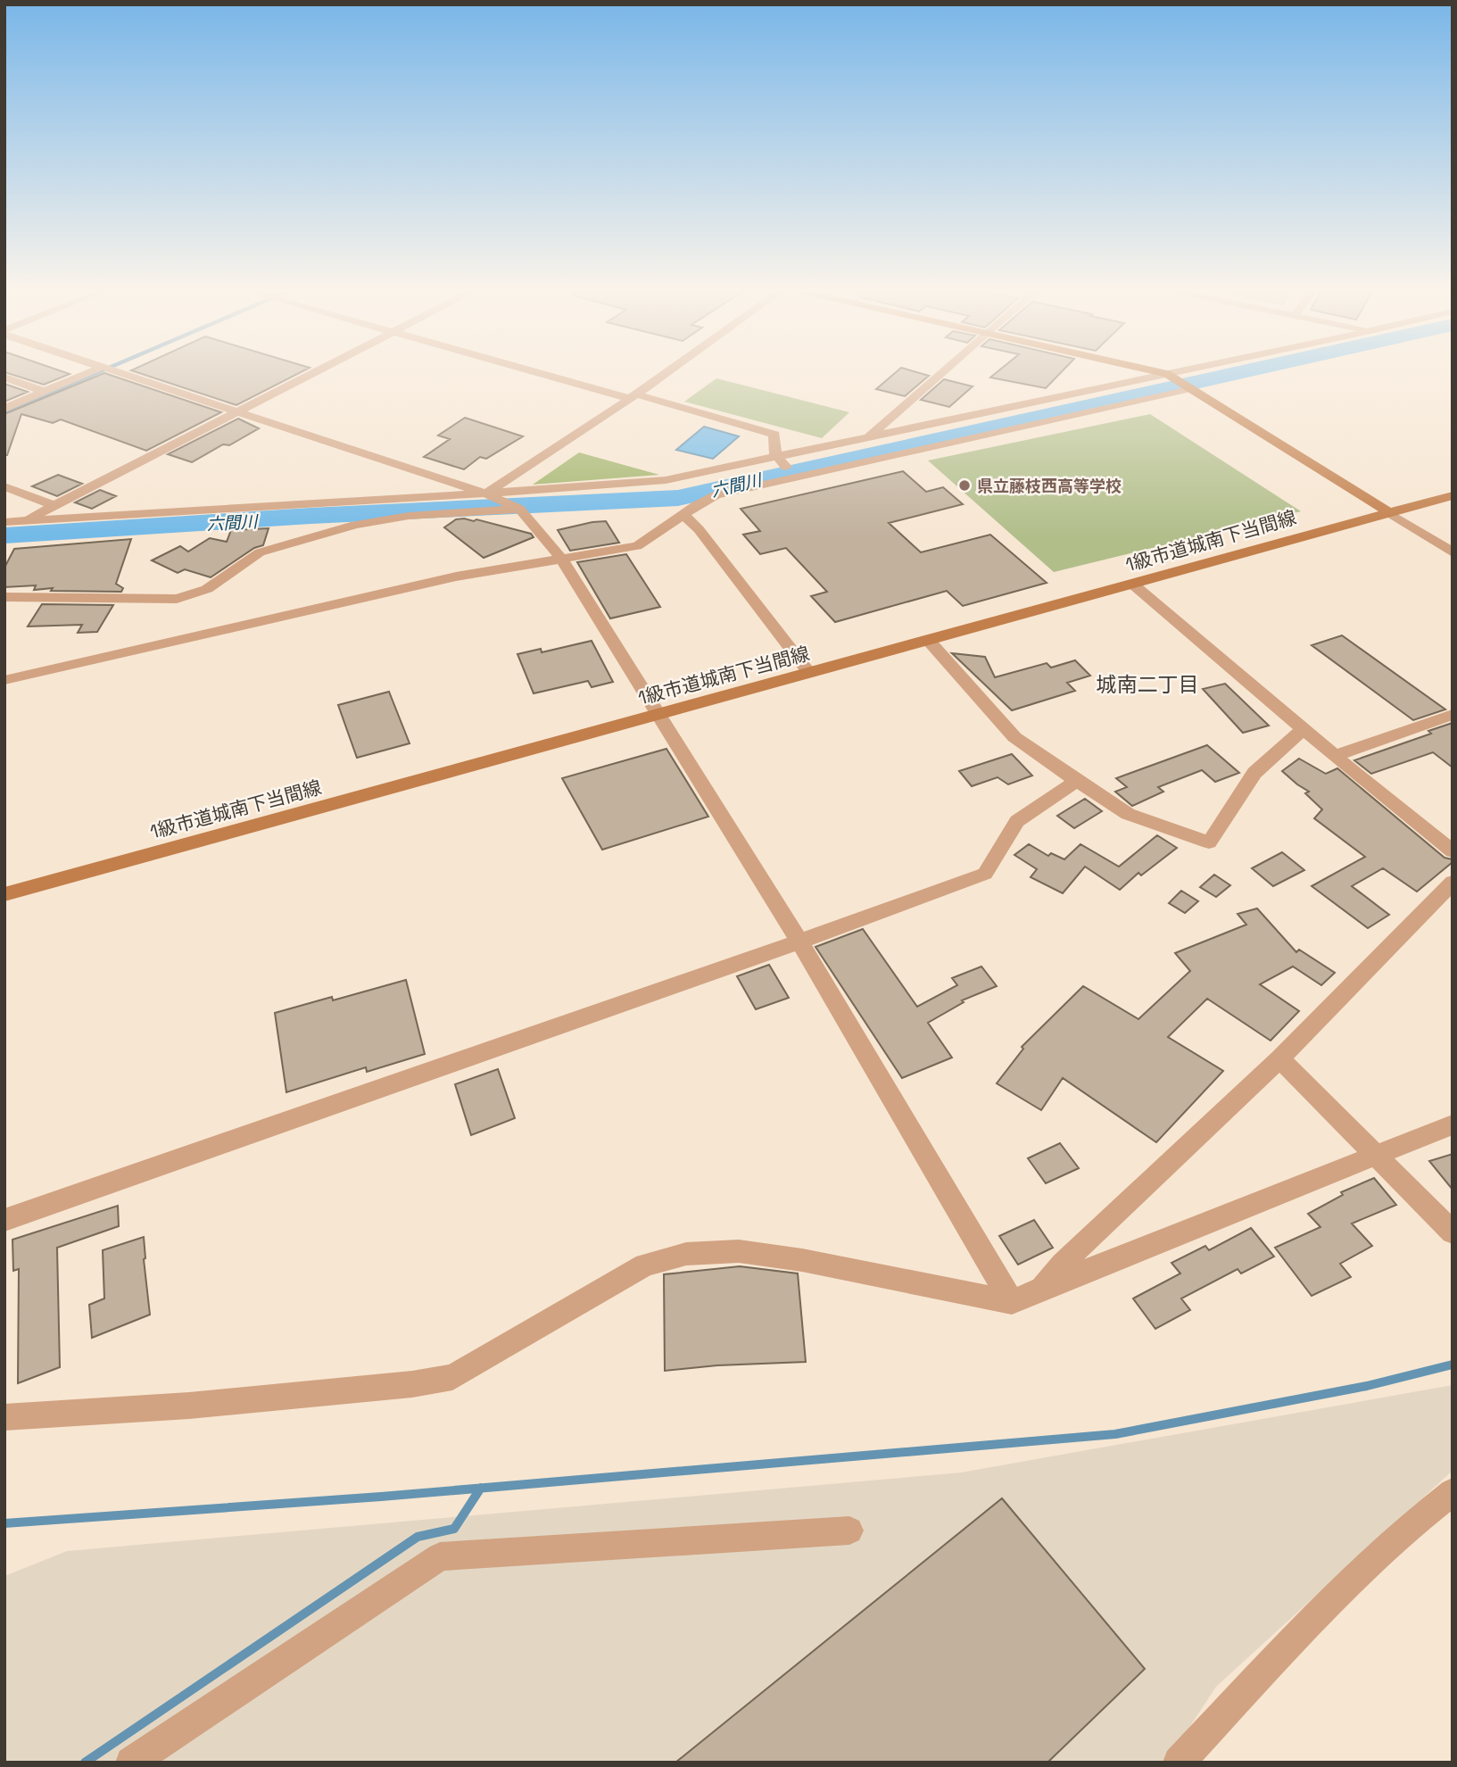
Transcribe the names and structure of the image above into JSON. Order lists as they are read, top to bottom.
{
  "streets": {
    "street": ["1級市道城南下当間線"]
  },
  "districts": ["城南二丁目"],
  "water": ["六間川"],
  "places": ["県立藤枝西高等学校"]
}
